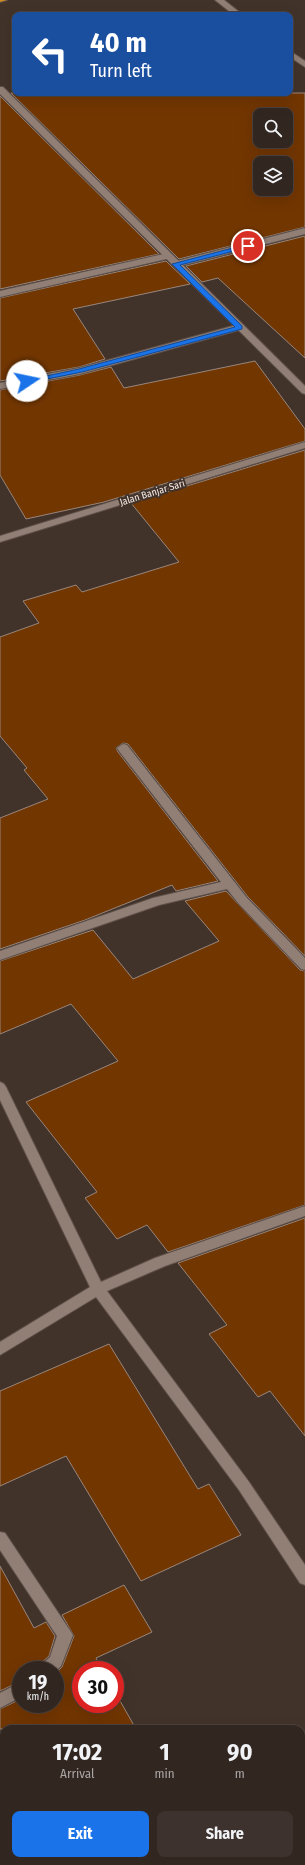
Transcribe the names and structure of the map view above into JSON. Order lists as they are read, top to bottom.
{
  "streets": {
    "street": ["Jalan Banjar Sari"]
  },
  "page": {
    "turn": ["40 m", "Turn left"],
    "speed": "19 km/h",
    "limit": "30",
    "eta": [
      "17:02",
      "Arrival",
      "1",
      "min",
      "90",
      "m"
    ],
    "buttons": ["Exit", "Share"]
  }
}
